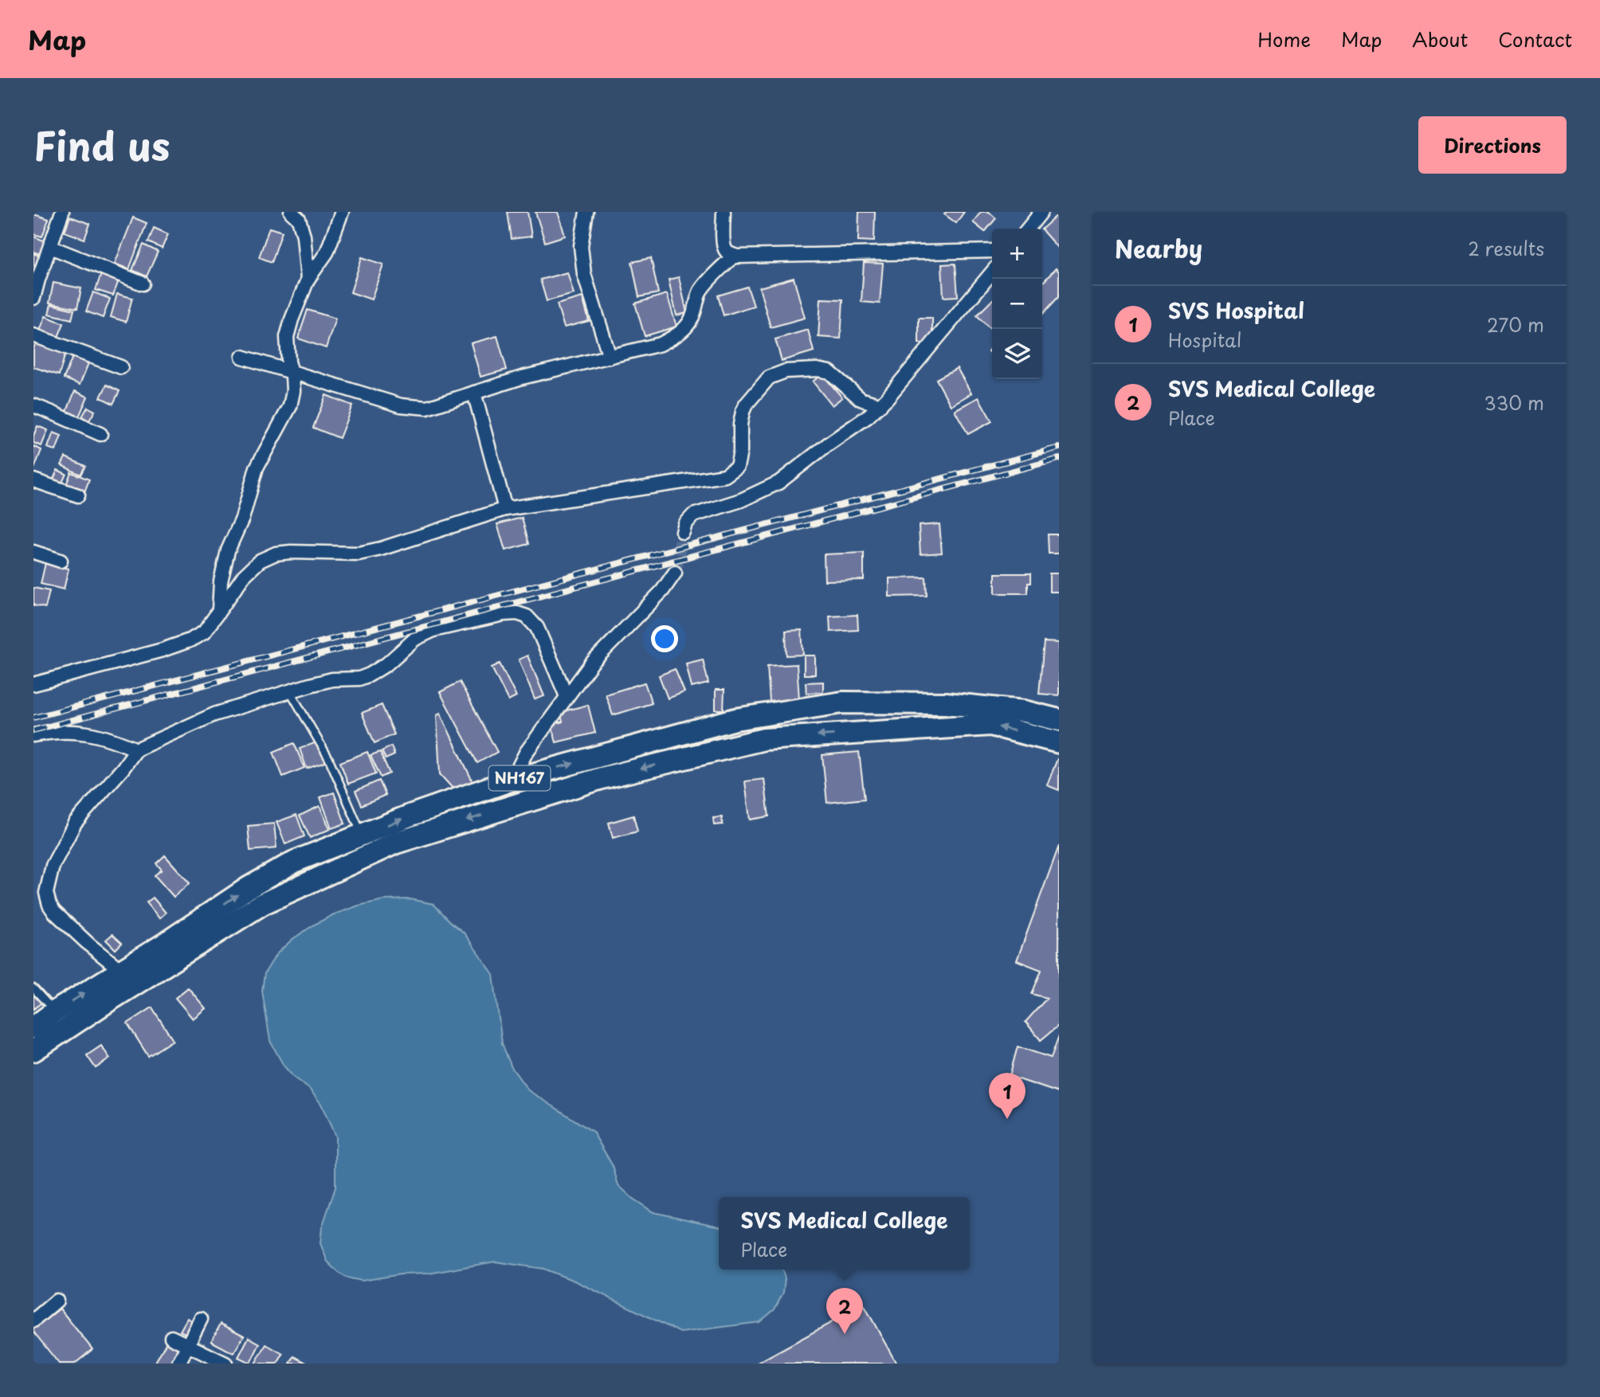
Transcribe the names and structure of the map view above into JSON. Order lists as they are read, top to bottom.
{
  "streets": {
    "highway": ["NH167"]
  },
  "page": {
    "header": "Map",
    "nav": [
      "Home",
      "Map",
      "About",
      "Contact"
    ],
    "title": "Find us",
    "buttons": "Directions",
    "heading": ["Nearby", "2 results"],
    "map_buttons": ["+", "−"],
    "list": [
      {
        "mark": "1",
        "name": "SVS Hospital",
        "note": "Hospital",
        "value": "270 m"
      },
      {
        "mark": "2",
        "name": "SVS Medical College",
        "note": "Place",
        "value": "330 m"
      }
    ],
    "pins": ["1", "2"],
    "popup": ["SVS Medical College", "Place"]
  }
}
